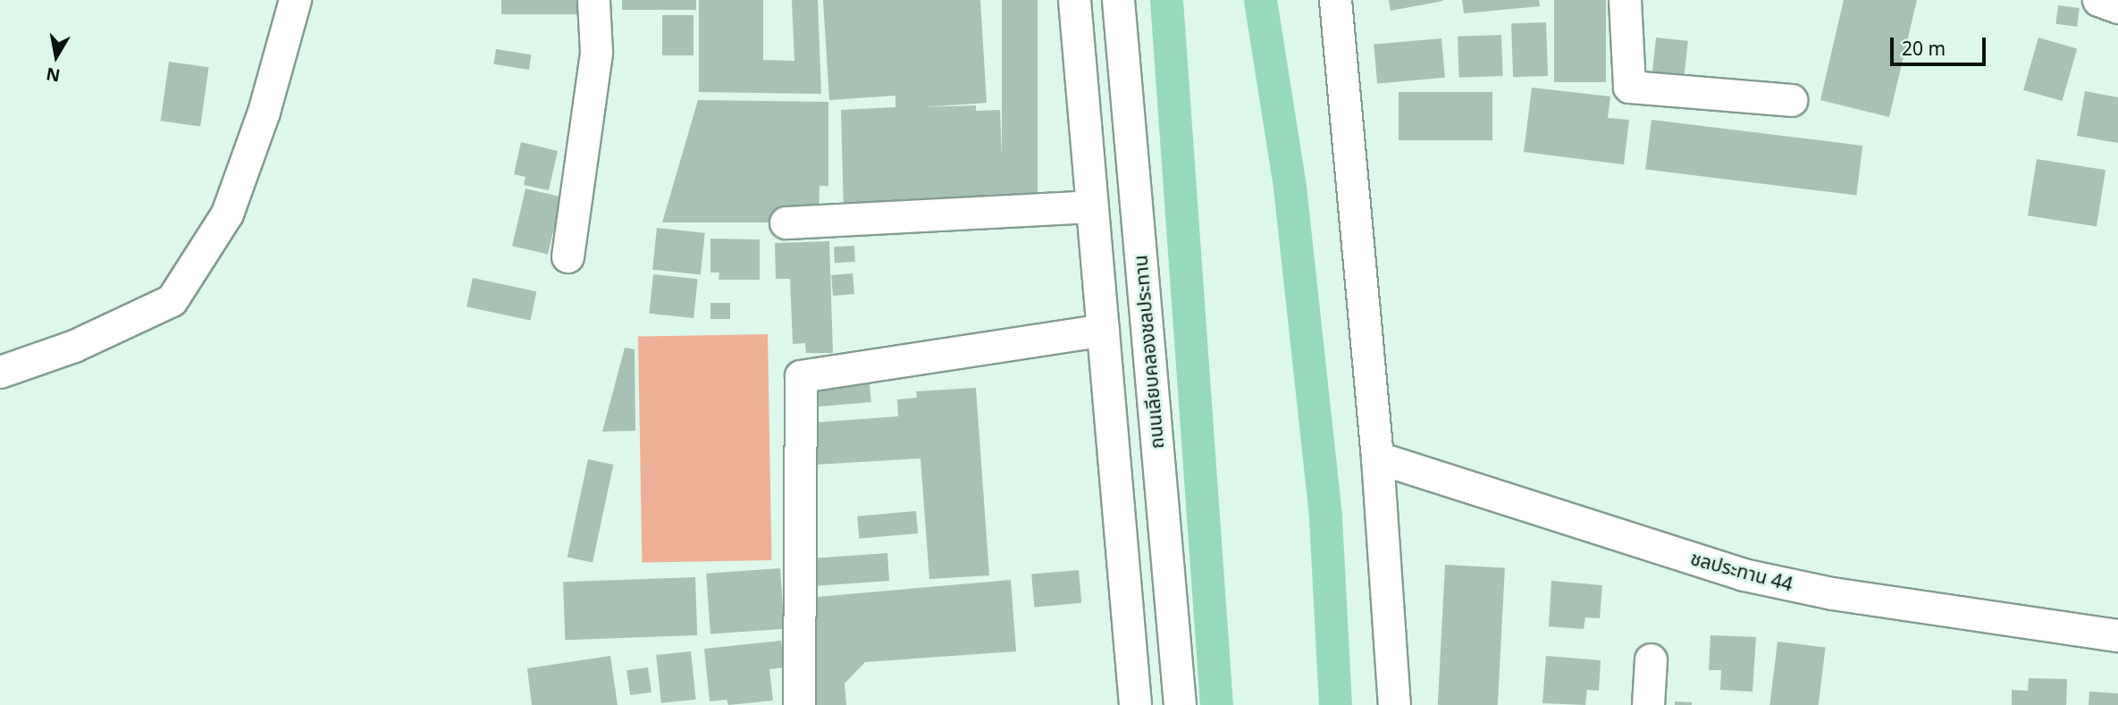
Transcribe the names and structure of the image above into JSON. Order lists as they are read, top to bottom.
{
  "streets": {
    "street": ["ถนนเลียบคลองชลประทาน", "ชลประทาน 44"]
  },
  "scale_bar": "20 m",
  "north": "bottom"
}
